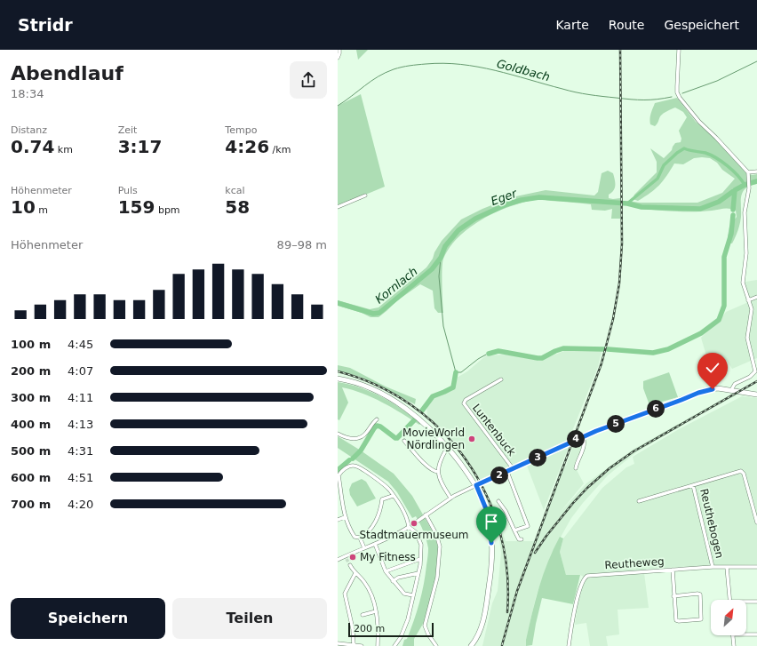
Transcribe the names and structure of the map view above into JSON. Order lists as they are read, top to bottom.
{
  "streets": {
    "street": ["Luntenbuck", "Reuthebogen", "Reutheweg"]
  },
  "crossings": [
    ["Reuthebogen", "Reutheweg"]
  ],
  "water": ["Goldbach", "Eger", "Kornlach"],
  "places": ["MovieWorld Nördlingen", "Stadtmauermuseum", "My Fitness"],
  "scale_bar": "200 m",
  "north": "top right",
  "page": {
    "header": "Stridr",
    "nav": ["Karte", "Route", "Gespeichert"],
    "heading": ["Abendlauf", "18:34"],
    "stats": [
      ["Distanz", "0.74 km"],
      ["Zeit", "3:17"],
      ["Tempo", "4:26 /km"],
      ["Höhenmeter", "10 m"],
      ["Puls", "159 bpm"],
      ["kcal", "58"]
    ],
    "chart": ["Höhenmeter", "89–98 m"],
    "list": [
      {
        "name": "100 m",
        "note": "4:45"
      },
      {
        "name": "200 m",
        "note": "4:07"
      },
      {
        "name": "300 m",
        "note": "4:11"
      },
      {
        "name": "400 m",
        "note": "4:13"
      },
      {
        "name": "500 m",
        "note": "4:31"
      },
      {
        "name": "600 m",
        "note": "4:51"
      },
      {
        "name": "700 m",
        "note": "4:20"
      }
    ],
    "pins": [
      "6",
      "5",
      "4",
      "3",
      "2"
    ],
    "buttons": ["Speichern", "Teilen"],
    "scale": "200 m"
  }
}
